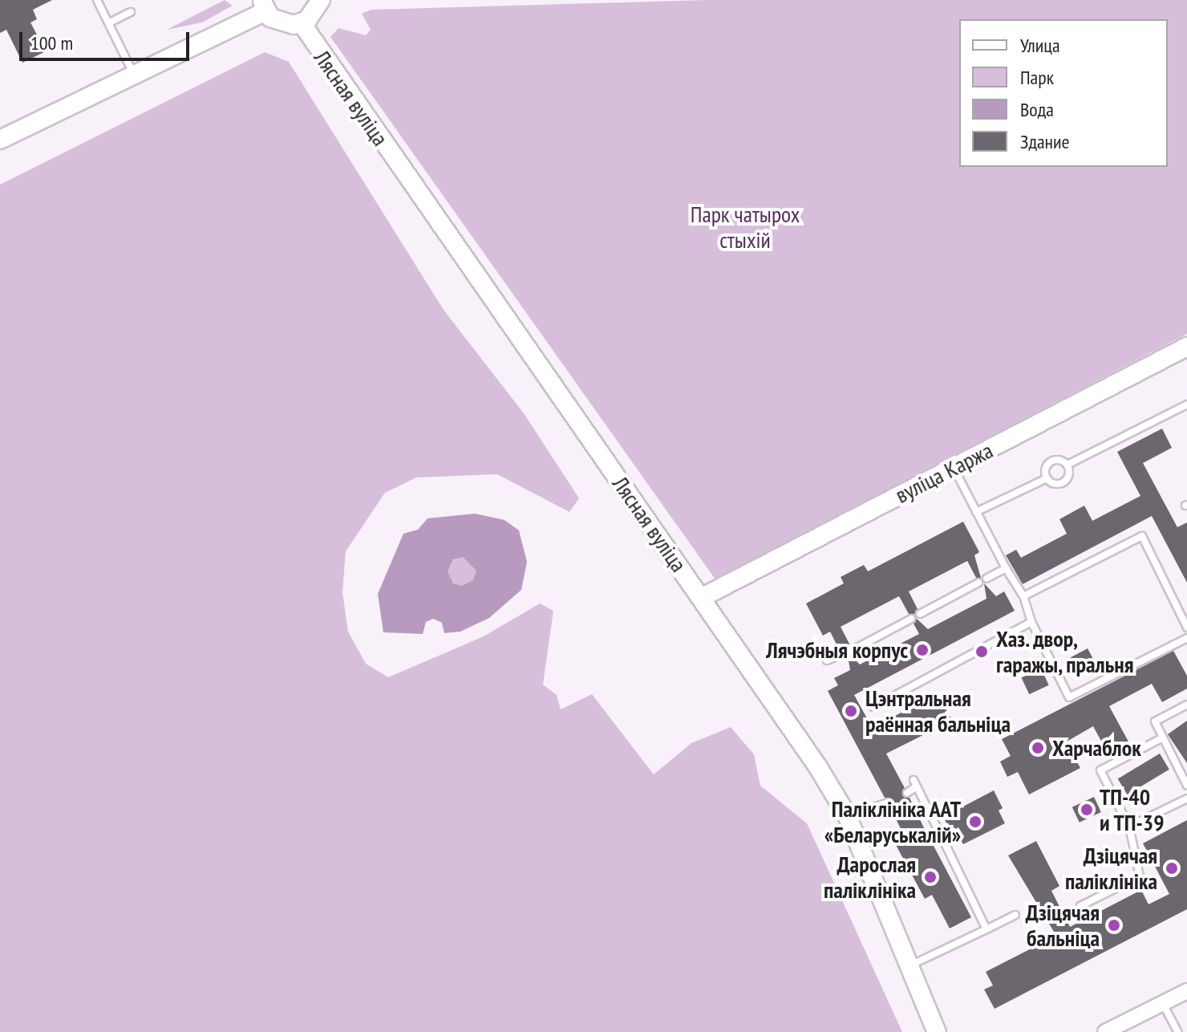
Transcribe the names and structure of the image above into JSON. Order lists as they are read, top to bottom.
{
  "streets": {
    "main road": ["Лясная вуліца", "вуліца Каржа"]
  },
  "crossings": [
    ["Лясная вуліца", "вуліца Каржа"]
  ],
  "parks": ["Парк чатырох стыхій"],
  "places": [
    "Лячэбныя корпус",
    "Хаз. двор, гаражы, пральня",
    "Цэнтральная раённая бальніца",
    "Харчаблок",
    "ТП-40 и ТП-39",
    "Паліклініка ААТ «Беларуськалій»",
    "Дзіцячая паліклініка",
    "Дарослая паліклініка",
    "Дзіцячая бальніца"
  ],
  "legend": [
    "Улица",
    "Парк",
    "Вода",
    "Здание"
  ],
  "scale_bar": "100 m"
}
